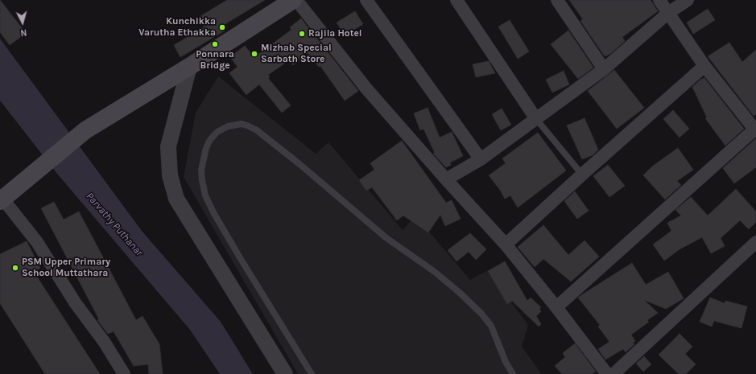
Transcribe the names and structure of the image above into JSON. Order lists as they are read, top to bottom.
{
  "water": ["Parvathy Puthanar"],
  "places": [
    "Kunchikka Varutha Ethakka",
    "Rajila Hotel",
    "Ponnara Bridge",
    "Mizhab Special Sarbath Store",
    "PSM Upper Primary School Muttathara"
  ],
  "north": "bottom"
}
